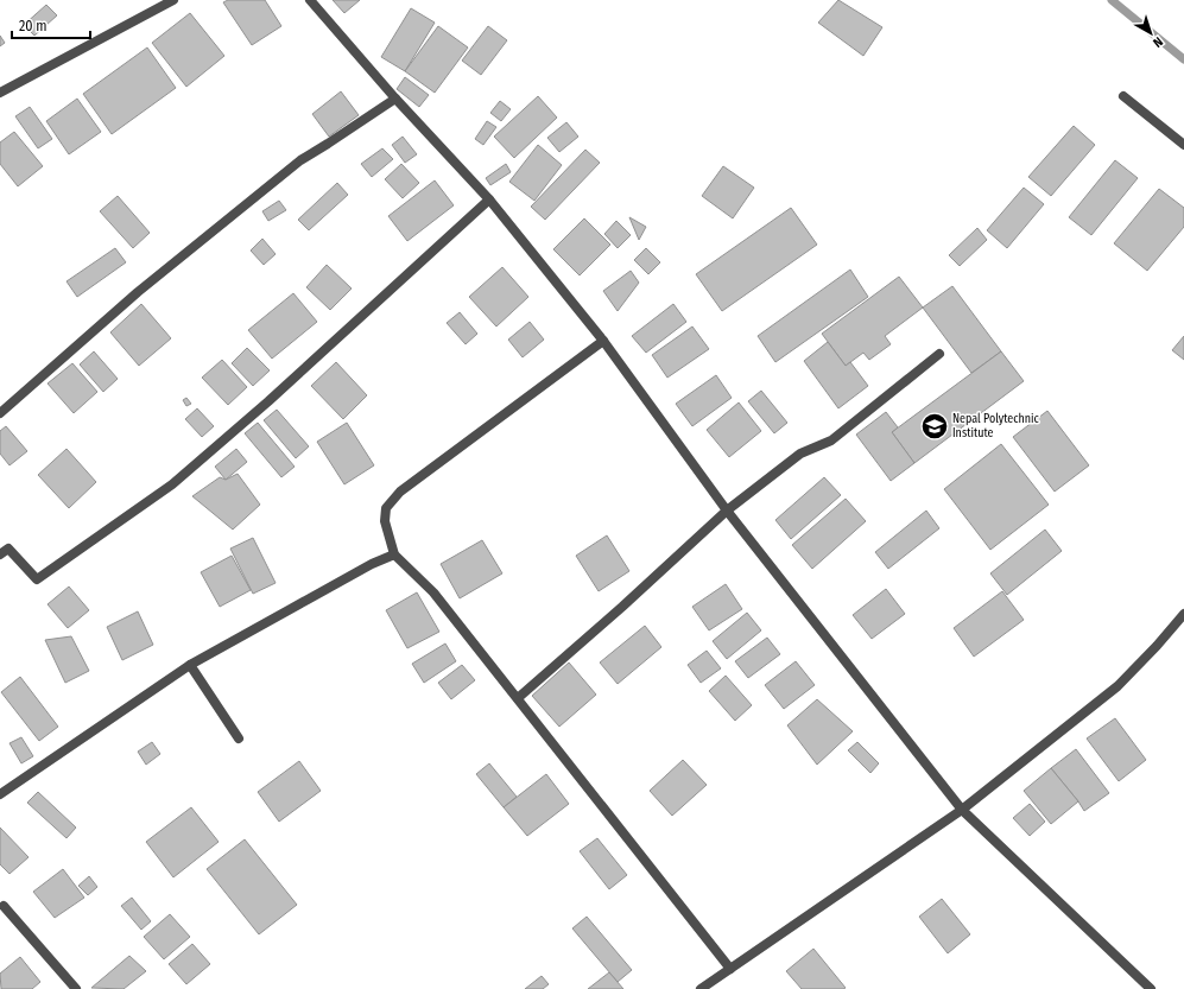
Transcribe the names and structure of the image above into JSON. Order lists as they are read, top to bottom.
{
  "places": {
    "school or university": ["Nepal Polytechnic Institute"]
  },
  "scale_bar": "20 m",
  "north": "bottom right"
}
